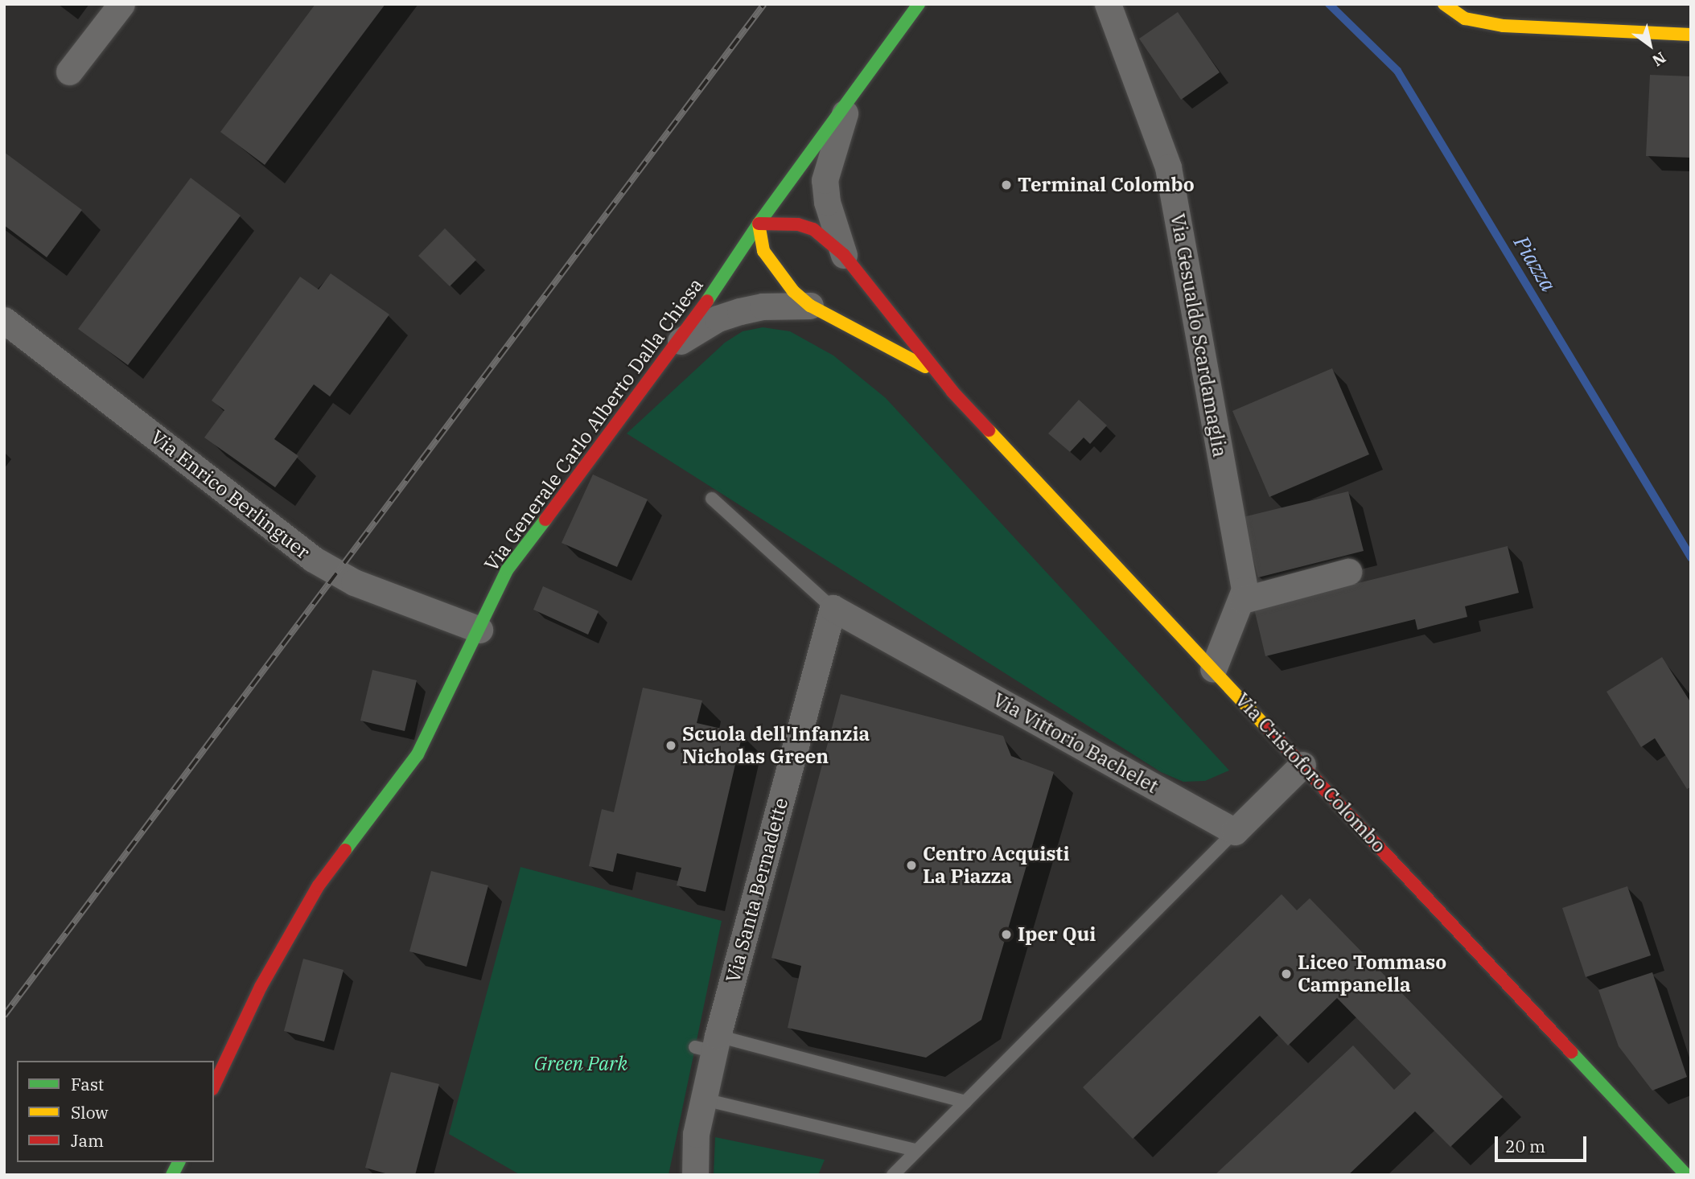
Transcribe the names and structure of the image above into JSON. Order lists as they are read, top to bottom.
{
  "streets": {
    "street": [
      "Via Gesualdo Scardamaglia",
      "Via Generale Carlo Alberto Dalla Chiesa",
      "Via Enrico Berlinguer",
      "Via Vittorio Bachelet",
      "Via Cristoforo Colombo",
      "Via Santa Bernadette"
    ]
  },
  "crossings": [
    ["Via Gesualdo Scardamaglia", "Via Cristoforo Colombo"],
    ["Via Generale Carlo Alberto Dalla Chiesa", "Via Enrico Berlinguer"],
    ["Via Generale Carlo Alberto Dalla Chiesa", "Via Cristoforo Colombo"],
    ["Via Vittorio Bachelet", "Via Santa Bernadette"]
  ],
  "water": ["Piazza"],
  "parks": ["Green Park"],
  "places": [
    "Terminal Colombo",
    "Scuola dell'Infanzia Nicholas Green",
    "Centro Acquisti La Piazza",
    "Iper Qui",
    "Liceo Tommaso Campanella"
  ],
  "legend": ["Fast", "Slow", "Jam"],
  "scale_bar": "20 m",
  "north": "bottom right"
}
